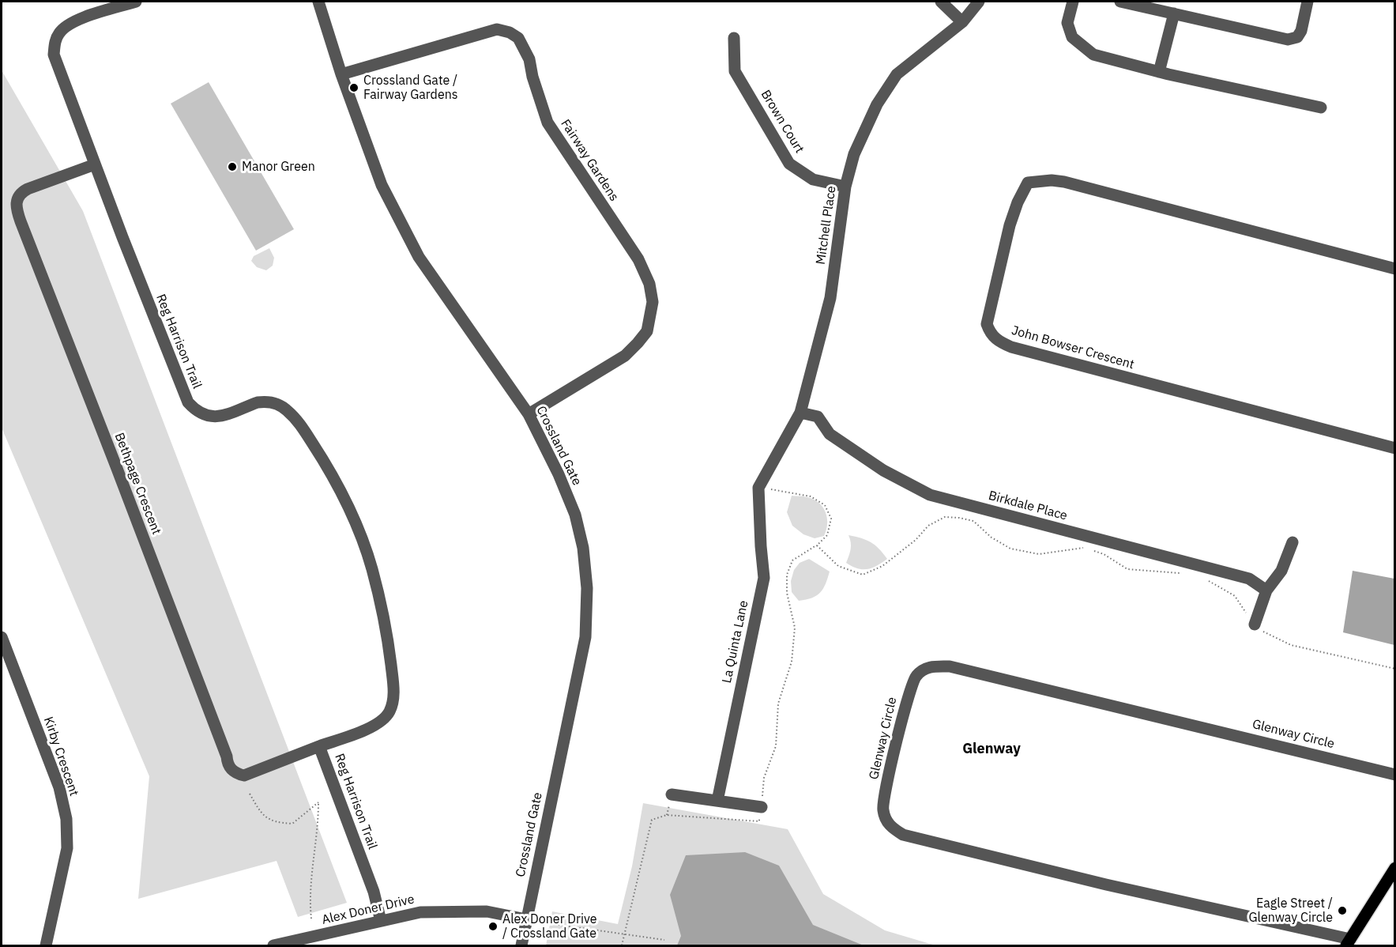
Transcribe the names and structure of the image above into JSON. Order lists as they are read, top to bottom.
{
  "streets": {
    "street": [
      "Brown Court",
      "Fairway Gardens",
      "Mitchell Place",
      "Reg Harrison Trail",
      "John Bowser Crescent",
      "Crossland Gate",
      "Bethpage Crescent",
      "Birkdale Place",
      "La Quinta Lane",
      "Glenway Circle",
      "Kirby Crescent",
      "Alex Doner Drive"
    ]
  },
  "crossings": [
    ["Brown Court", "Mitchell Place"],
    ["Fairway Gardens", "Crossland Gate"],
    ["Mitchell Place", "Birkdale Place"],
    ["Mitchell Place", "La Quinta Lane"],
    ["Reg Harrison Trail", "Bethpage Crescent"],
    ["Reg Harrison Trail", "Alex Doner Drive"],
    ["Crossland Gate", "Alex Doner Drive"]
  ],
  "districts": ["Glenway"],
  "places": [
    "Crossland Gate / Fairway Gardens",
    "Manor Green",
    "Eagle Street / Glenway Circle",
    "Alex Doner Drive / Crossland Gate"
  ]
}
